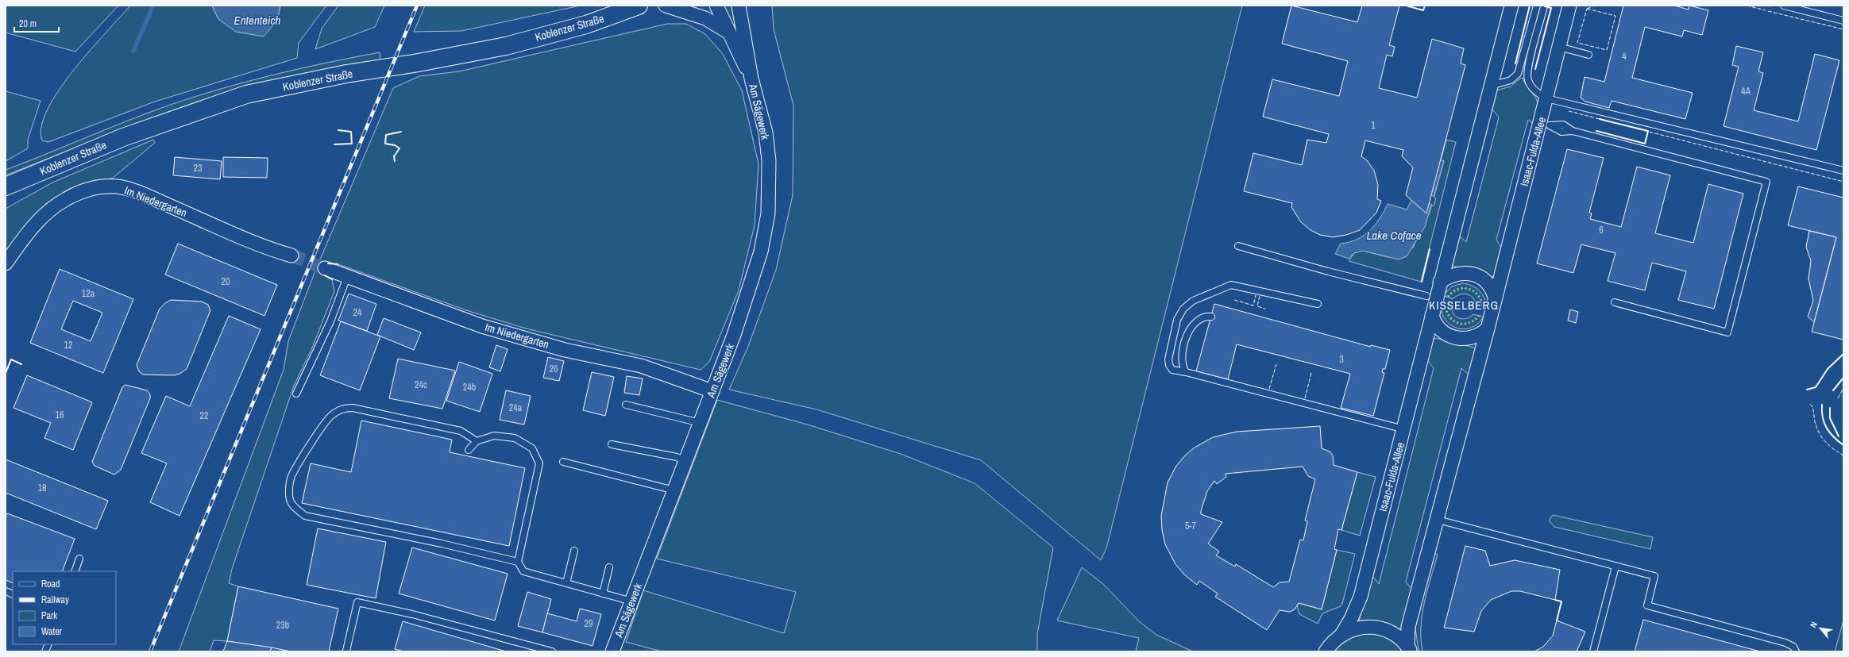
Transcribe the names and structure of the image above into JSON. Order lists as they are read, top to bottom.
{
  "streets": {
    "main road": ["Koblenzer Straße"],
    "street": ["Am Sägewerk", "Isaac-Fulda-Allee", "Im Niedergarten"]
  },
  "crossings": [
    ["Am Sägewerk", "Im Niedergarten"]
  ],
  "districts": ["KISSELBERG"],
  "water": ["Ententeich", "Lake Coface"],
  "house_numbers": [
    "4",
    "4A",
    "1",
    "23",
    "6",
    "20",
    "12a",
    "24",
    "12",
    "3",
    "26",
    "24c",
    "24b",
    "24a",
    "16",
    "22",
    "18",
    "5-7",
    "29",
    "23b"
  ],
  "legend": [
    "Road",
    "Railway",
    "Park",
    "Water"
  ],
  "scale_bar": "20 m",
  "north": "top left"
}
